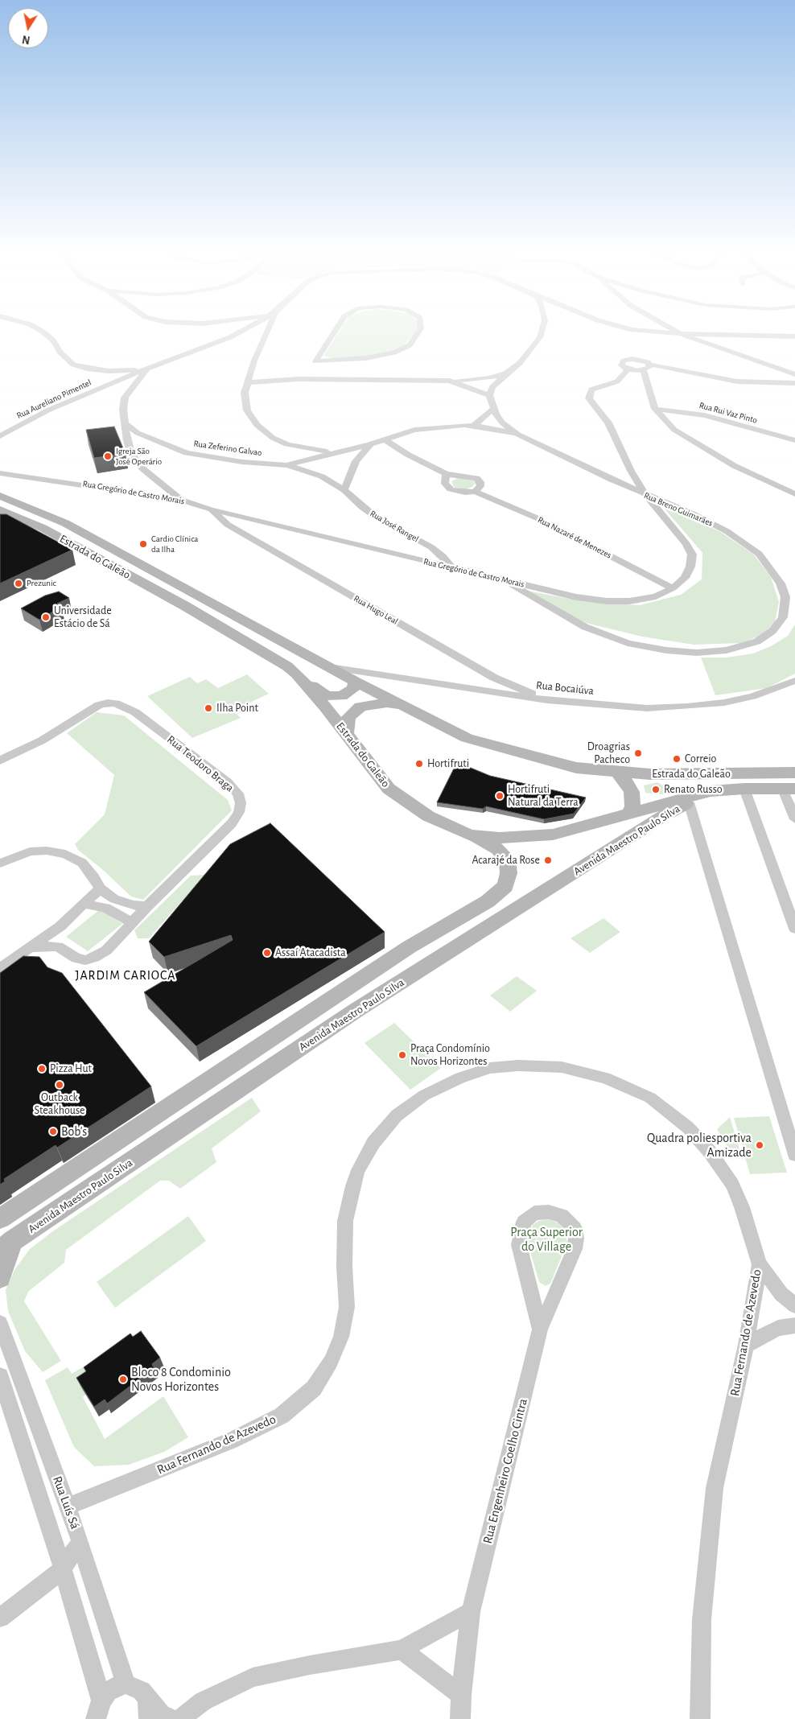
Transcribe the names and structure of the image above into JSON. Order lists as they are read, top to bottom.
{
  "streets": {
    "main road": ["Estrada do Galeão", "Avenida Maestro Paulo Silva"],
    "street": [
      "Rua Aureliano Pimentel",
      "Rua Rui Vaz Pinto",
      "Rua Zeferino Galvao",
      "Rua Gregório de Castro Morais",
      "Rua Breno Guimarães",
      "Rua José Rangel",
      "Rua Nazaré de Menezes",
      "Rua Hugo Leal",
      "Rua Bocaiúva",
      "Rua Teodoro Braga",
      "Rua Fernando de Azevedo",
      "Rua Engenheiro Coelho Cintra",
      "Rua Luís Sá"
    ]
  },
  "crossings": [
    ["Rua Zeferino Galvao", "Rua José Rangel"],
    ["Rua Gregório de Castro Morais", "Rua Breno Guimarães"],
    ["Rua Gregório de Castro Morais", "Rua José Rangel"],
    ["Rua Gregório de Castro Morais", "Rua Nazaré de Menezes"],
    ["Rua Gregório de Castro Morais", "Rua Hugo Leal"],
    ["Estrada do Galeão", "Rua Bocaiúva"],
    ["Estrada do Galeão", "Avenida Maestro Paulo Silva"],
    ["Rua Hugo Leal", "Rua Bocaiúva"],
    ["Rua Fernando de Azevedo", "Rua Luís Sá"]
  ],
  "districts": ["JARDIM CARIOCA"],
  "parks": ["Praça Superior do Village"],
  "places": [
    "Igreja São José Operário",
    "Cardio Clínica da Ilha",
    "Prezunic",
    "Universidade Estácio de Sá",
    "Ilha Point",
    "Droagrias Pacheco",
    "Correio",
    "Hortifruti",
    "Renato Russo",
    "Hortifruti Natural da Terra",
    "Acarajé da Rose",
    "Assaí Atacadista",
    "Praça Condomínio Novos Horizontes",
    "Pizza Hut",
    "Outback Steakhouse",
    "Bob's",
    "Quadra poliesportiva Amizade",
    "Bloco 8 Condominio Novos Horizontes"
  ],
  "north": "bottom"
}
